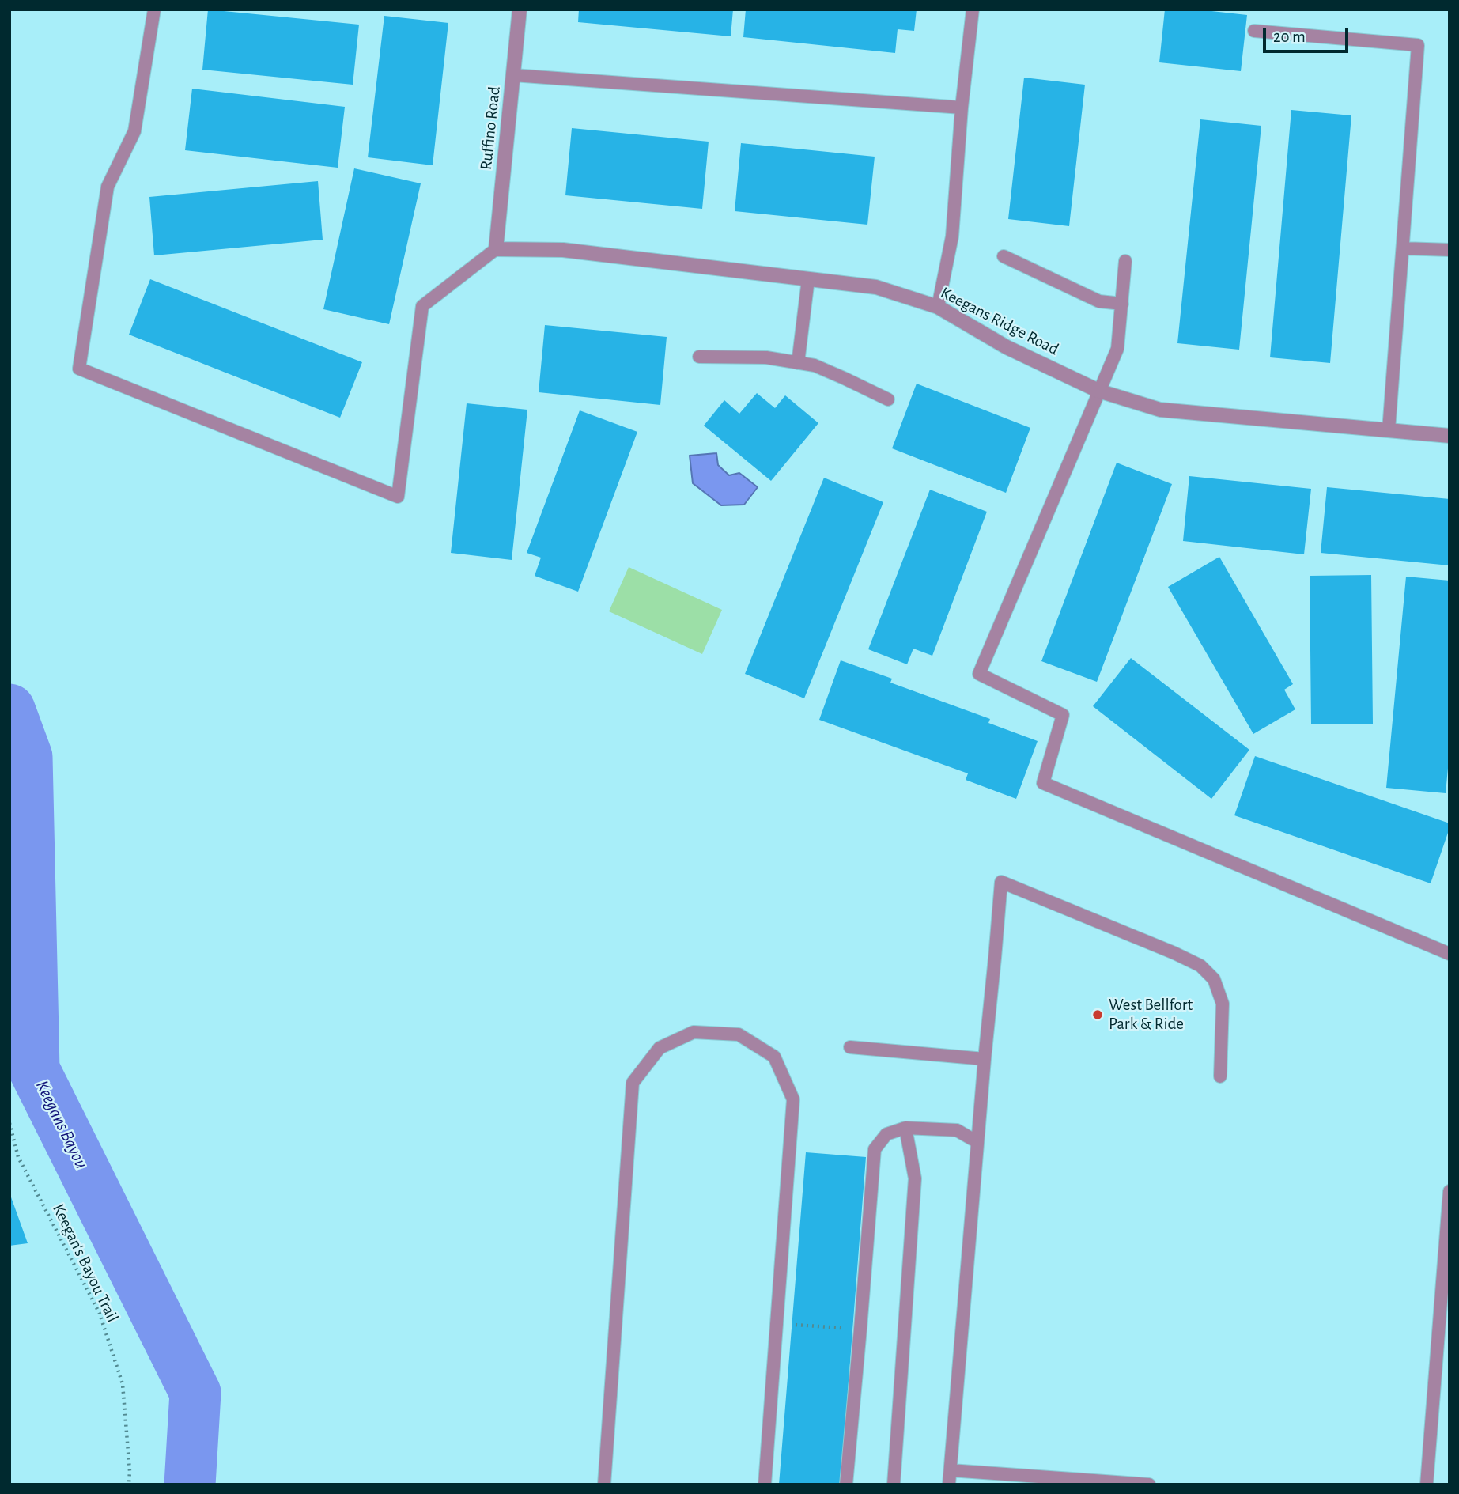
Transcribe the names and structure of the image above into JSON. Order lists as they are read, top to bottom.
{
  "streets": {
    "street": ["Ruffino Road", "Keegans Ridge Road"],
    "path": ["Keegan's Bayou Trail"]
  },
  "crossings": [
    ["Ruffino Road", "Keegans Ridge Road"]
  ],
  "water": ["Keegans Bayou"],
  "places": ["West Bellfort Park & Ride"],
  "scale_bar": "20 m"
}
